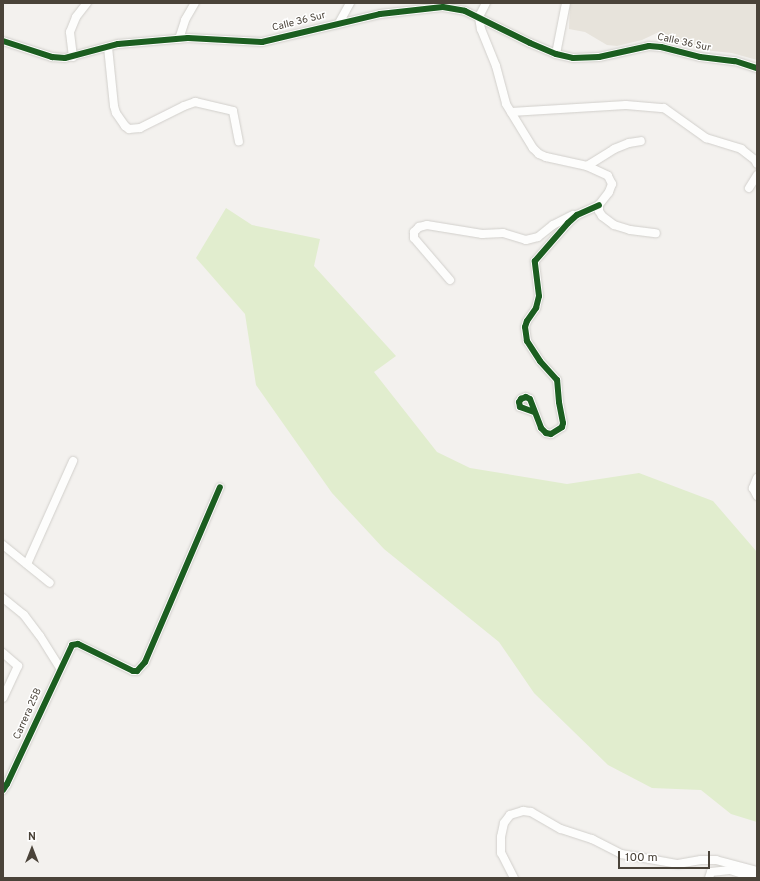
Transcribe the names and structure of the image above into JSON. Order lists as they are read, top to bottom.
{
  "streets": {
    "street": ["Calle 36 Sur", "Carrera 25B"]
  },
  "scale_bar": "100 m",
  "north": "top"
}
